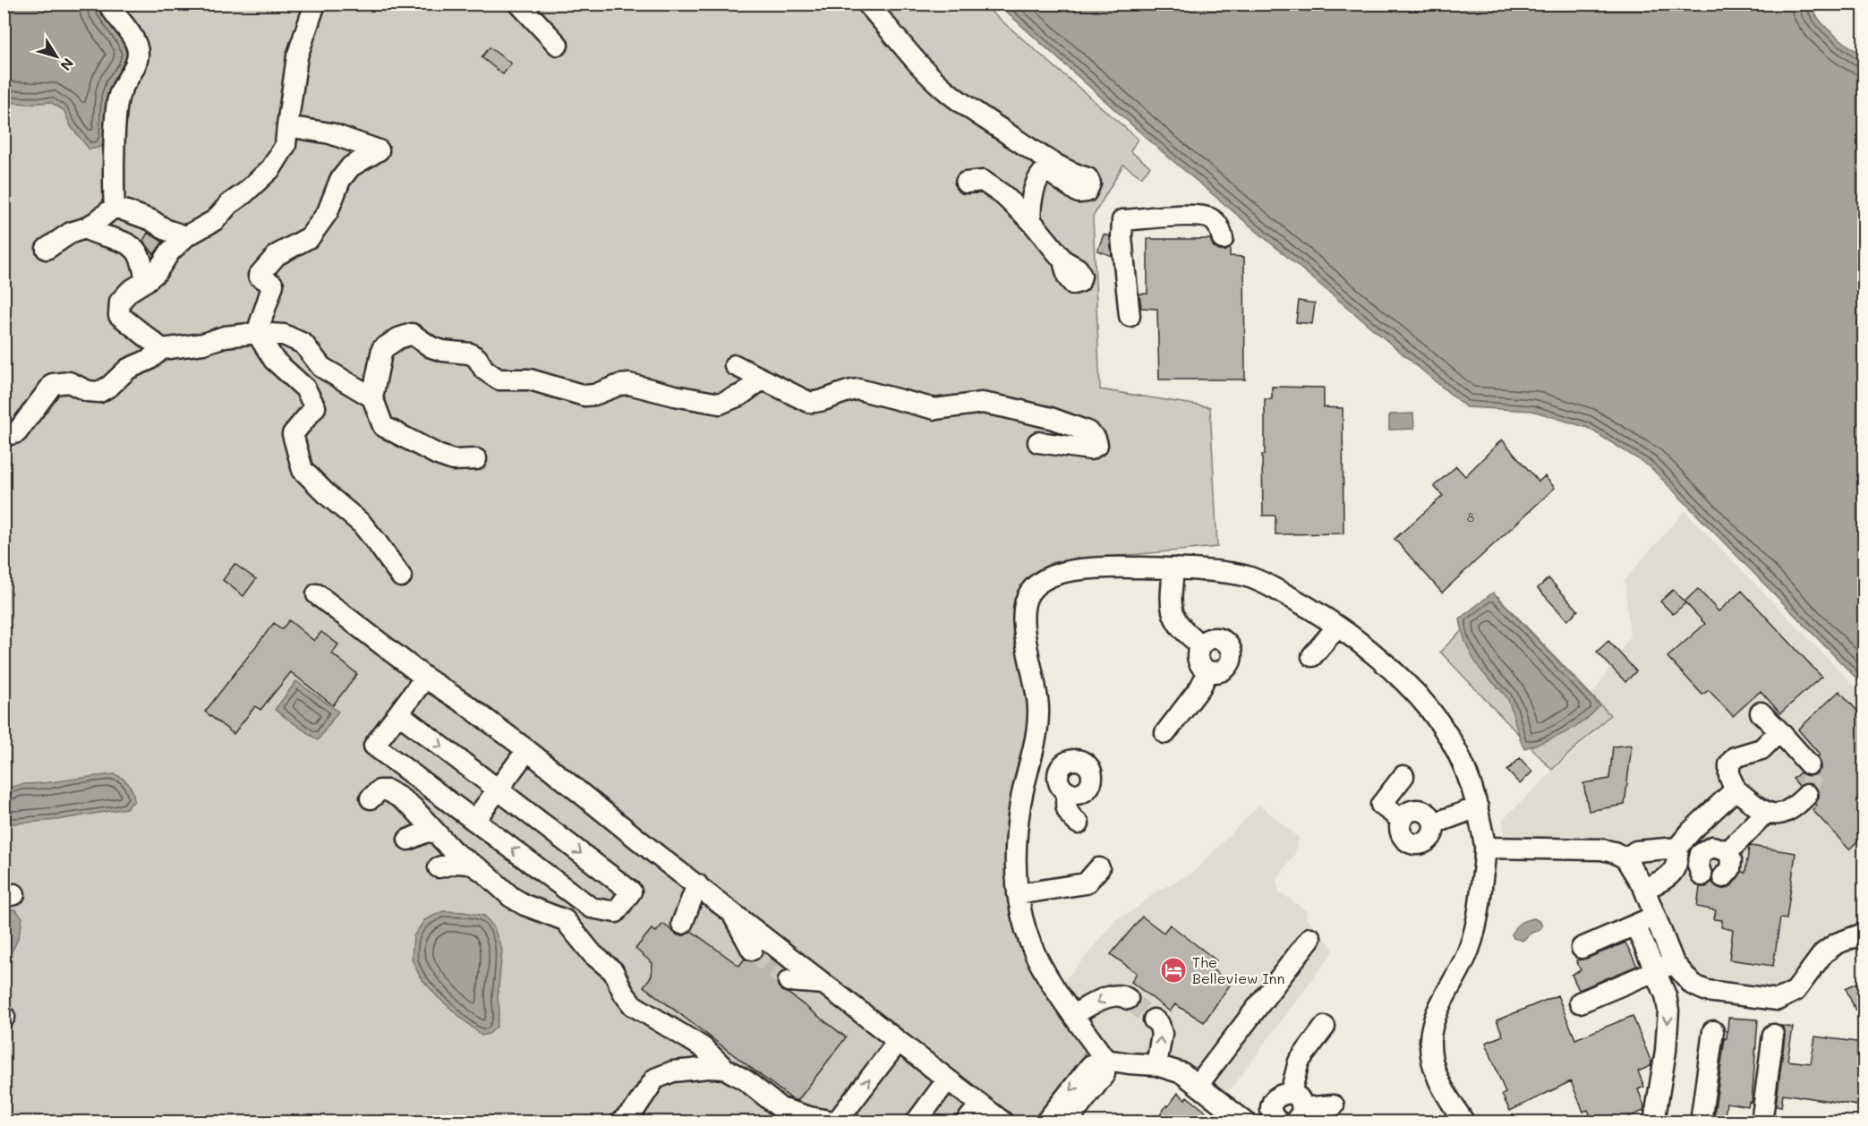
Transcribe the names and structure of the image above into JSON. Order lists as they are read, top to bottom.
{
  "places": {
    "hotel": ["The Belleview Inn"]
  },
  "house_numbers": ["8"],
  "north": "bottom right"
}
